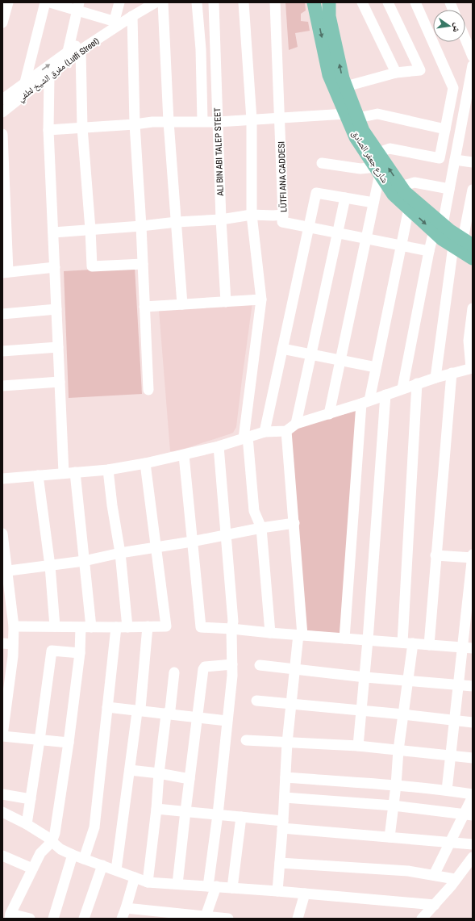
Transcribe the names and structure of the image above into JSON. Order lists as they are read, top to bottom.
{
  "streets": {
    "main road": ["شارع جعفر الصادق"],
    "street": ["مفرق الشيخ لطفي (Lutfi Street)", "ALI BIN ABI TALEP STEET", "LÜTFI ANA CADDESI"]
  },
  "north": "right"
}
